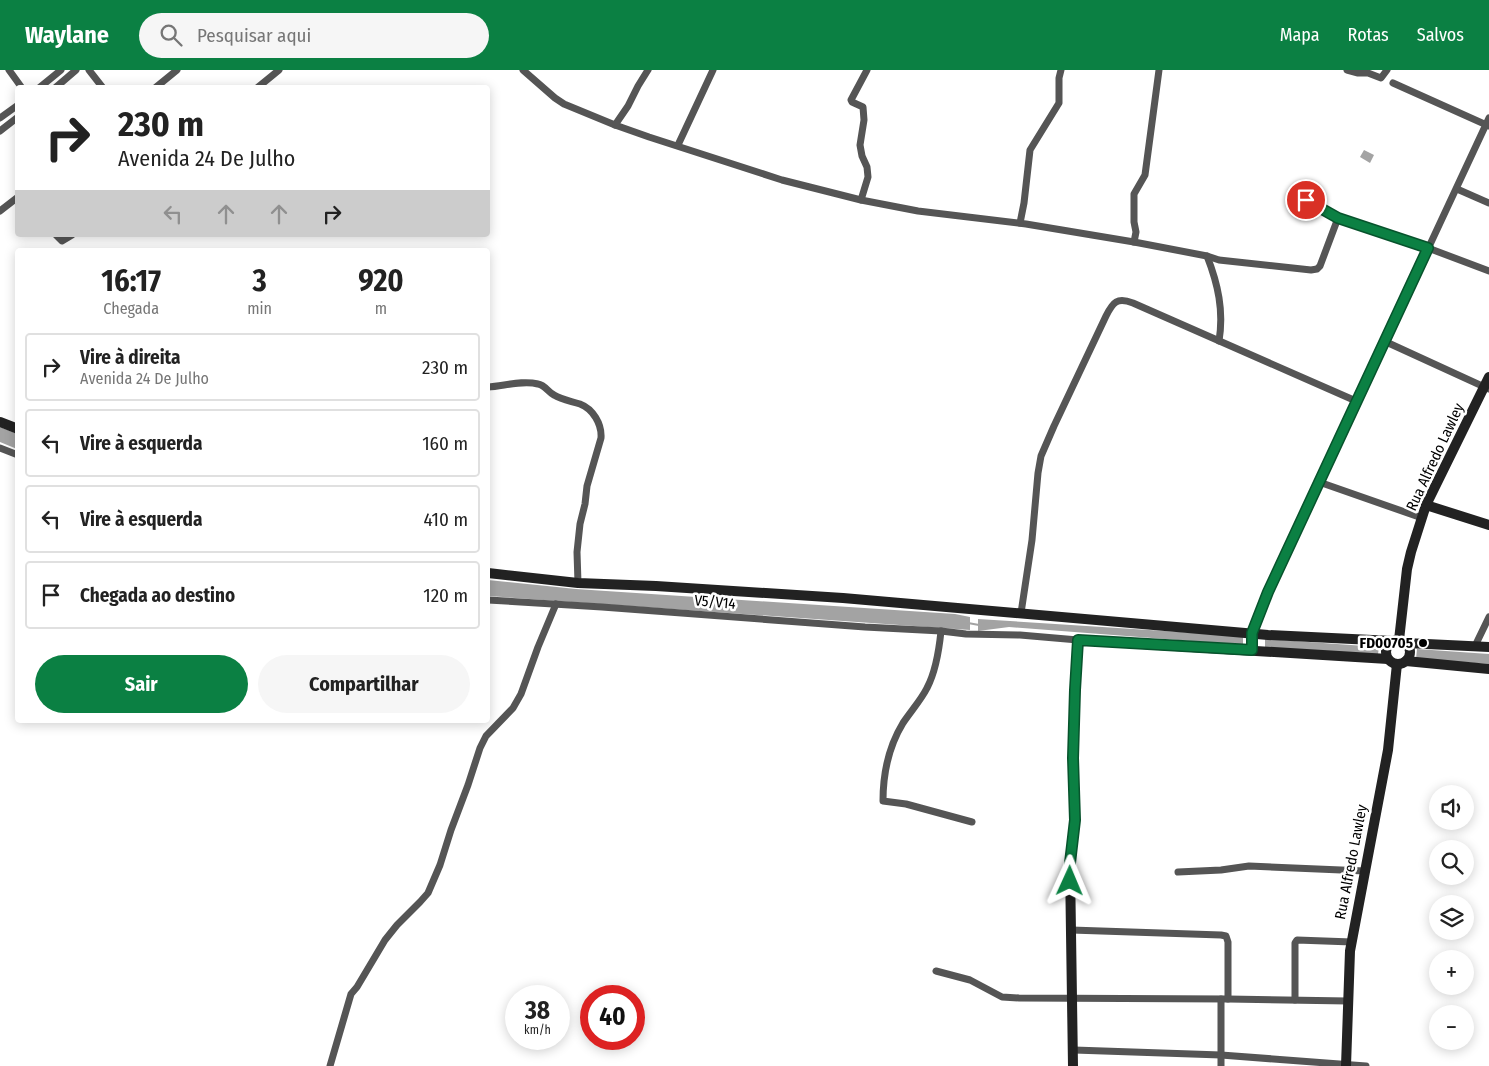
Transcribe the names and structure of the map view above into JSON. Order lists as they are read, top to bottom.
{
  "streets": {
    "street": ["Rua Alfredo Lawley", "V5/V14"]
  },
  "places": ["FD00705"],
  "page": {
    "header": "Waylane",
    "search": "Pesquisar aqui",
    "nav": ["Mapa", "Rotas", "Salvos"],
    "turn": ["230 m", "Avenida 24 De Julho"],
    "eta": [
      "16:17",
      "Chegada",
      "3",
      "min",
      "920",
      "m"
    ],
    "list": [
      {
        "name": "Vire à direita",
        "note": "Avenida 24 De Julho",
        "value": "230 m"
      },
      {
        "name": "Vire à esquerda",
        "value": "160 m"
      },
      {
        "name": "Vire à esquerda",
        "value": "410 m"
      },
      {
        "name": "Chegada ao destino",
        "value": "120 m"
      }
    ],
    "buttons": ["Sair", "Compartilhar"],
    "map_buttons": ["+", "−"],
    "speed": "38 km/h",
    "limit": "40"
  }
}
